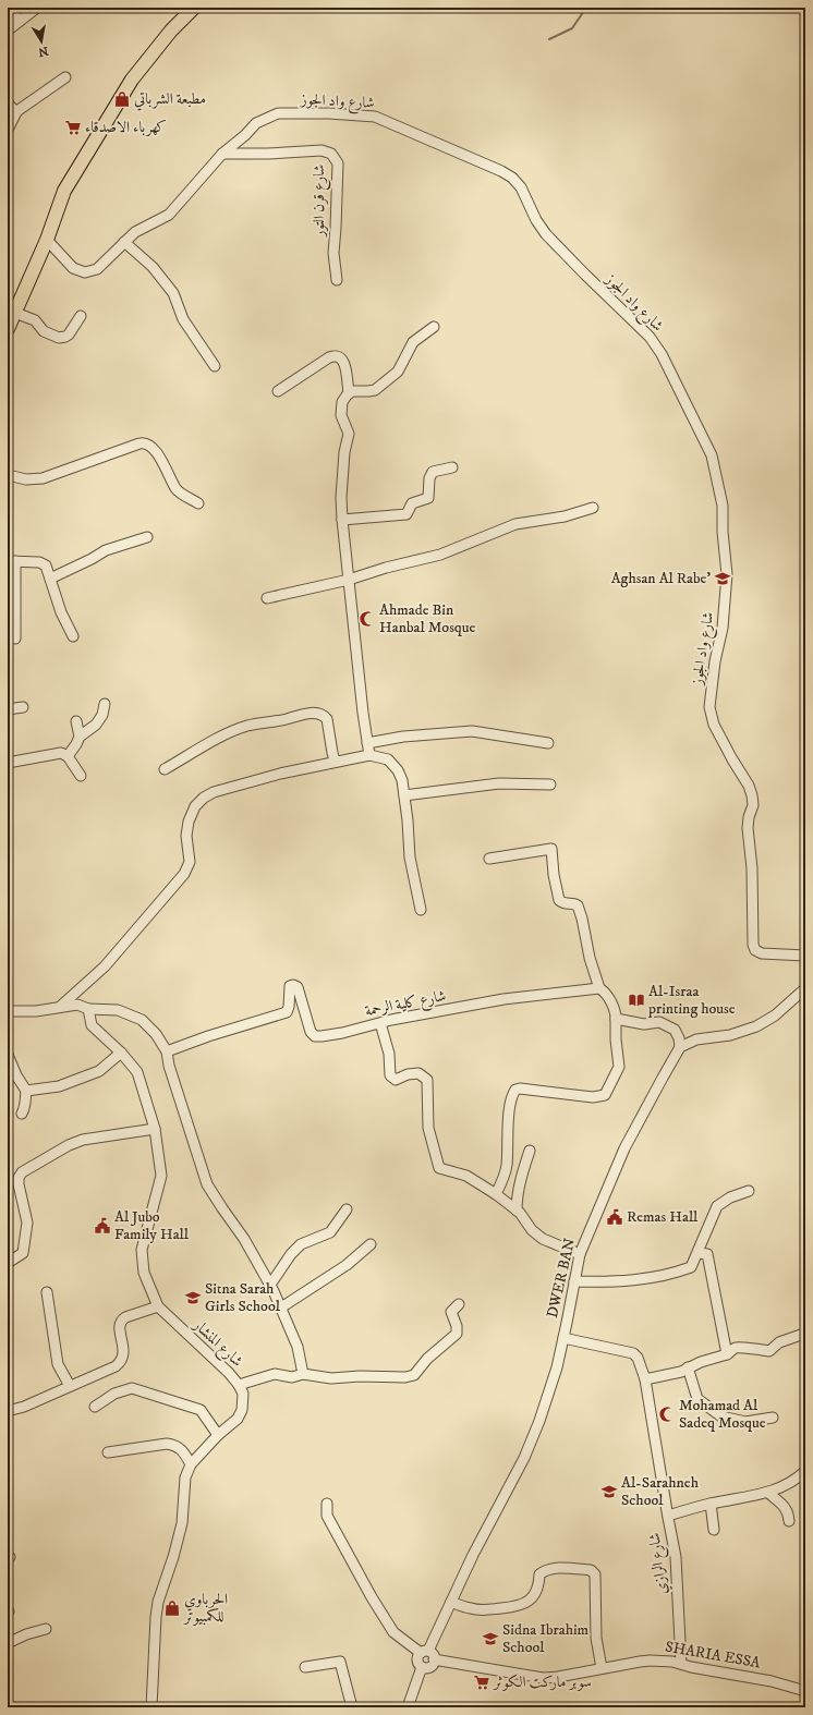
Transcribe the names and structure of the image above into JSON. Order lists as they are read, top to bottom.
{
  "streets": {
    "street": [
      "شارع واد الجوز",
      "شارع قرن التور",
      "شارع كلية الرحمة",
      "DWER BAN",
      "شارع المنشار",
      "شارع الرازي",
      "SHARIA ESSA"
    ]
  },
  "crossings": [
    ["شارع واد الجوز", "شارع قرن التور"],
    ["DWER BAN", "شارع الرازي"],
    ["DWER BAN", "SHARIA ESSA"],
    ["شارع الرازي", "SHARIA ESSA"]
  ],
  "places": {
    "shop": ["مطبعة الشرباتي", "الحرباوي للكمبيوتر"],
    "supermarket": ["كهرباء الاصدقاء", "سوبر ماركت الكوثر"],
    "school or university": [
      "Aghsan Al Rabe'",
      "Sitna Sarah Girls School",
      "Al-Sarahneh School",
      "Sidna Ibrahim School"
    ],
    "mosque": ["Ahmade Bin Hanbal Mosque", "Mohamad Al Sadeq Mosque"],
    "library": ["Al-Israa printing house"],
    "public building": ["Remas Hall", "Al Jubo Family Hall"]
  },
  "north": "bottom"
}
